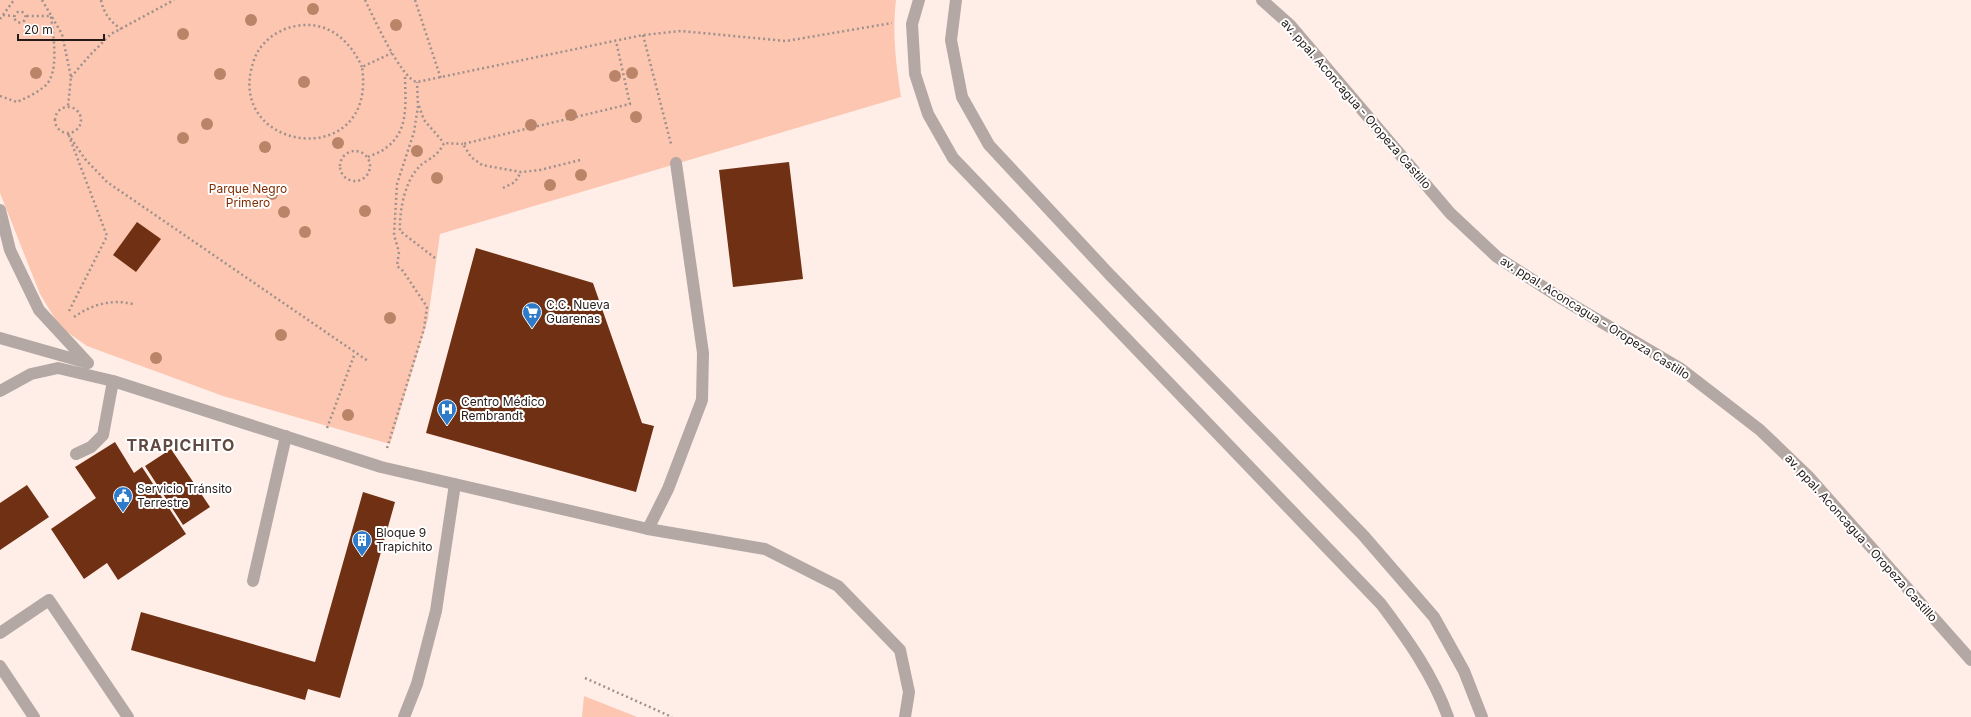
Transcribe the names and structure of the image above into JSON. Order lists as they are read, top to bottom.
{
  "streets": {
    "street": ["av. ppal. Aconcagua - Oropeza Castillo"]
  },
  "districts": ["TRAPICHITO"],
  "parks": ["Parque Negro Primero"],
  "places": {
    "supermarket": ["C.C. Nueva Guarenas"],
    "hospital": ["Centro Médico Rembrandt"],
    "public building": ["Servicio Tránsito Terrestre"],
    "building": ["Bloque 9 Trapichito"]
  },
  "scale_bar": "20 m"
}
